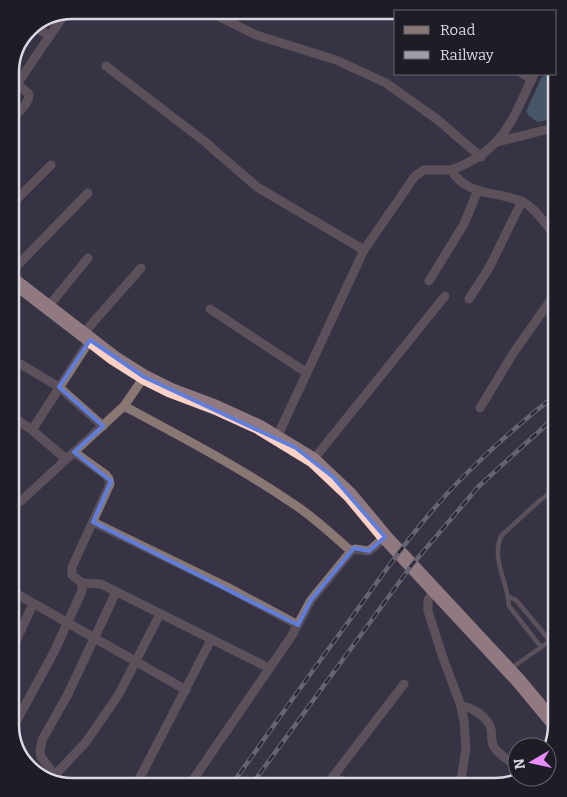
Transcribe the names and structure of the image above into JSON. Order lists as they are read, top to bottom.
{
  "legend": ["Road", "Railway"],
  "north": "left"
}
